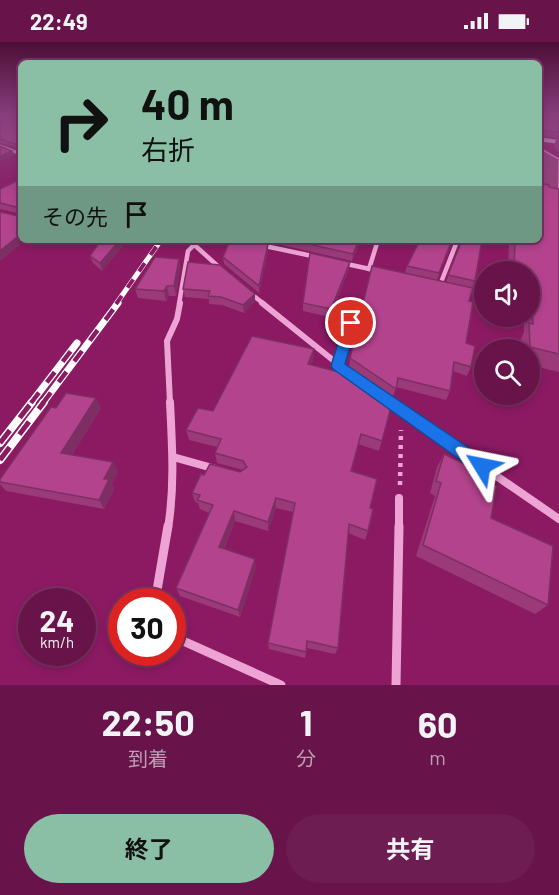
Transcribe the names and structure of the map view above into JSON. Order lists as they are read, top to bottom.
{
  "page": {
    "status": "22:49",
    "turn": ["40 m", "右折"],
    "then": "その先",
    "speed": "24 km/h",
    "limit": "30",
    "eta": [
      "22:50",
      "到着",
      "1",
      "分",
      "60",
      "m"
    ],
    "buttons": ["終了", "共有"]
  }
}
